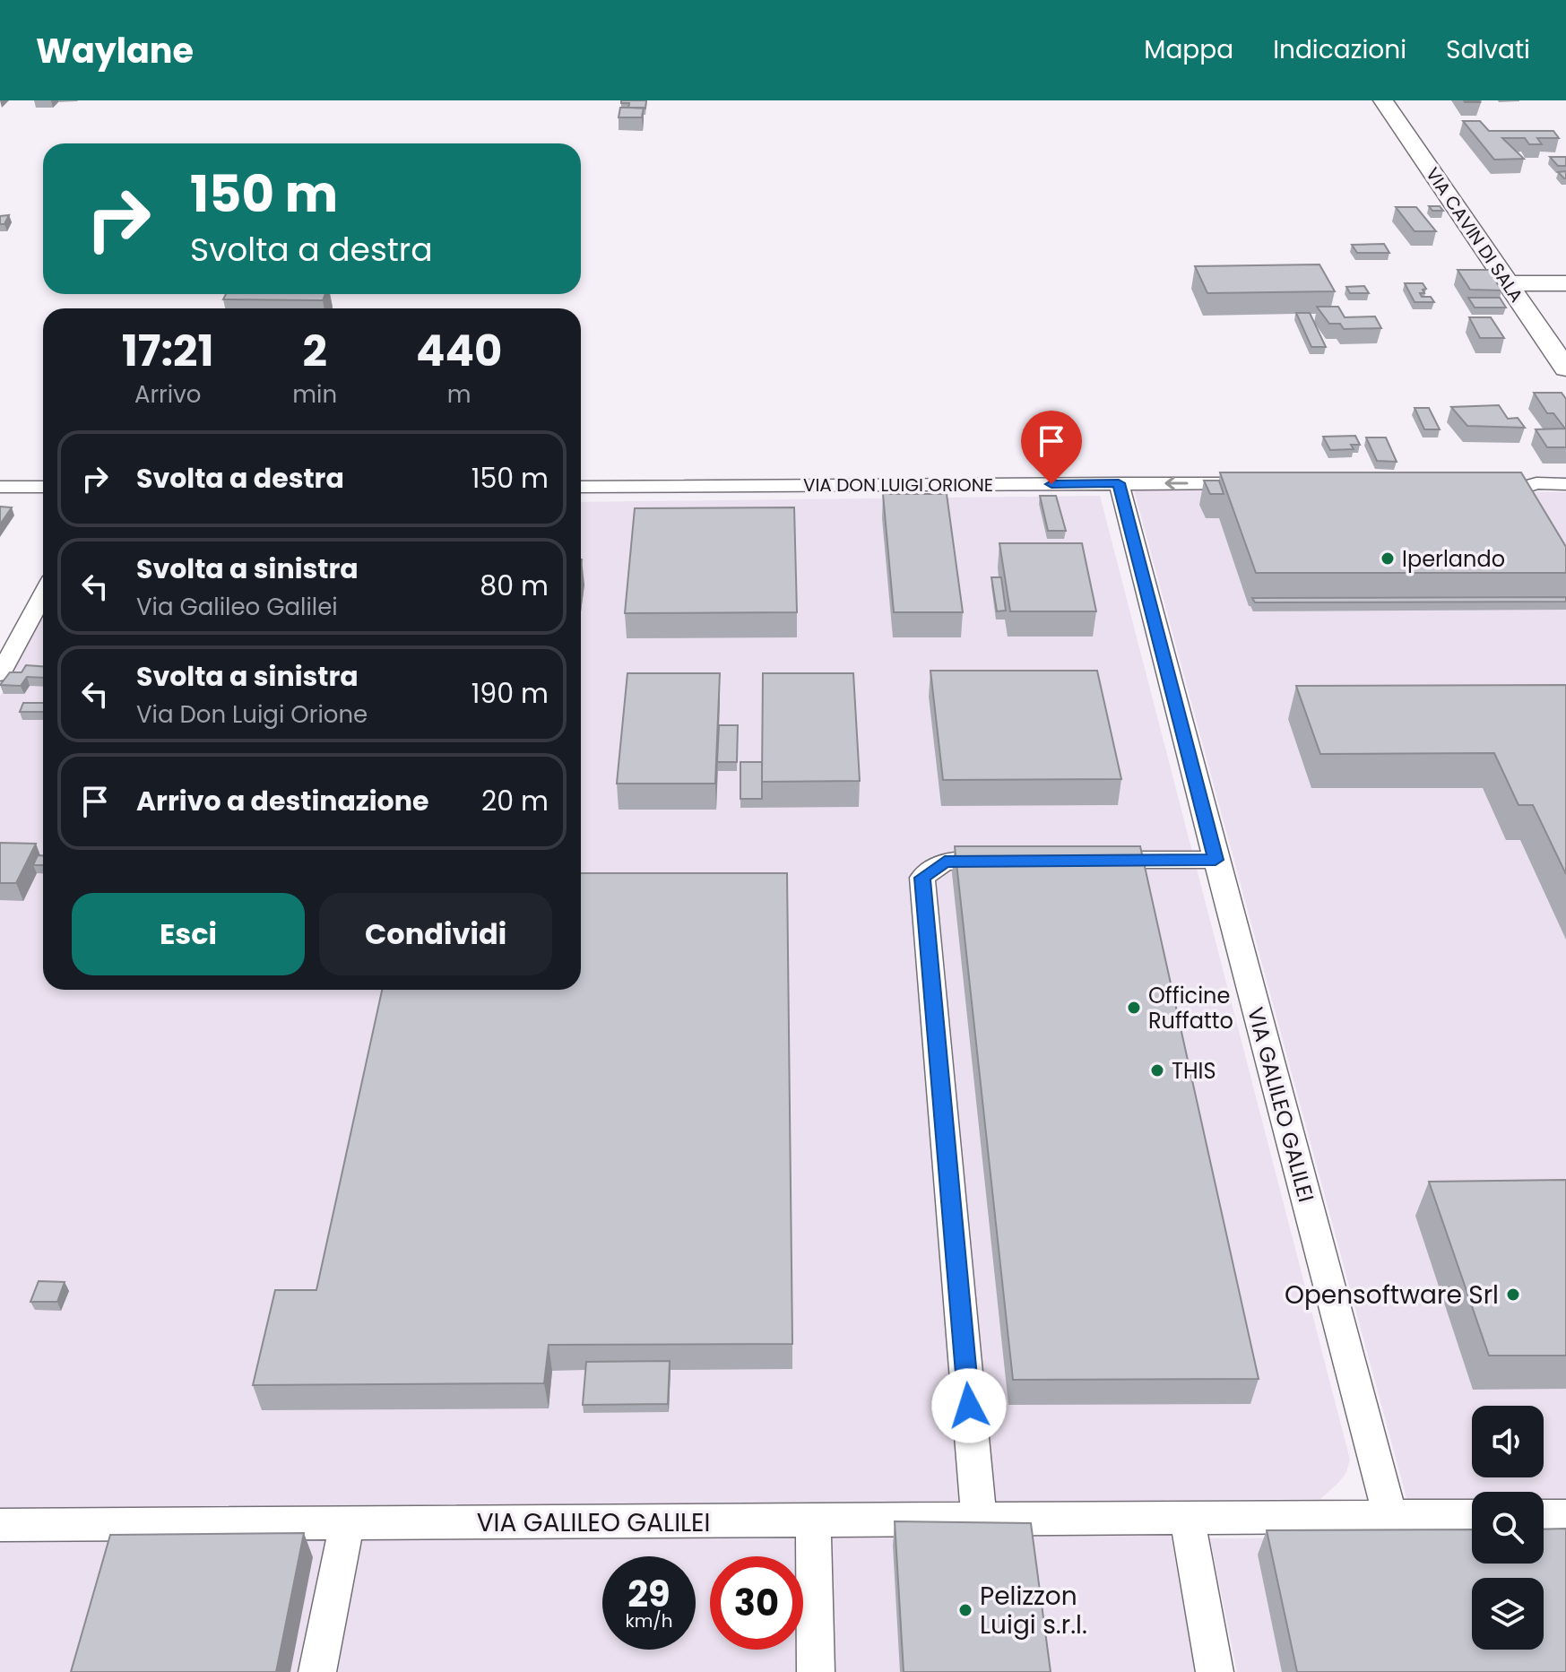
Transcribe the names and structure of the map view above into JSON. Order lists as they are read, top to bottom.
{
  "streets": {
    "main road": ["VIA CAVIN DI SALA"],
    "street": ["VIA DON LUIGI ORIONE", "VIA GALILEO GALILEI"]
  },
  "crossings": [
    ["VIA DON LUIGI ORIONE", "VIA GALILEO GALILEI"]
  ],
  "places": [
    "Iperlando",
    "Officine Ruffatto",
    "THIS",
    "Opensoftware Srl",
    "Pelizzon Luigi s.r.l."
  ],
  "page": {
    "header": "Waylane",
    "nav": ["Mappa", "Indicazioni", "Salvati"],
    "turn": ["150 m", "Svolta a destra"],
    "eta": [
      "17:21",
      "Arrivo",
      "2",
      "min",
      "440",
      "m"
    ],
    "list": [
      {
        "name": "Svolta a destra",
        "value": "150 m"
      },
      {
        "name": "Svolta a sinistra",
        "note": "Via Galileo Galilei",
        "value": "80 m"
      },
      {
        "name": "Svolta a sinistra",
        "note": "Via Don Luigi Orione",
        "value": "190 m"
      },
      {
        "name": "Arrivo a destinazione",
        "value": "20 m"
      }
    ],
    "buttons": ["Esci", "Condividi"],
    "speed": "29 km/h",
    "limit": "30"
  }
}
